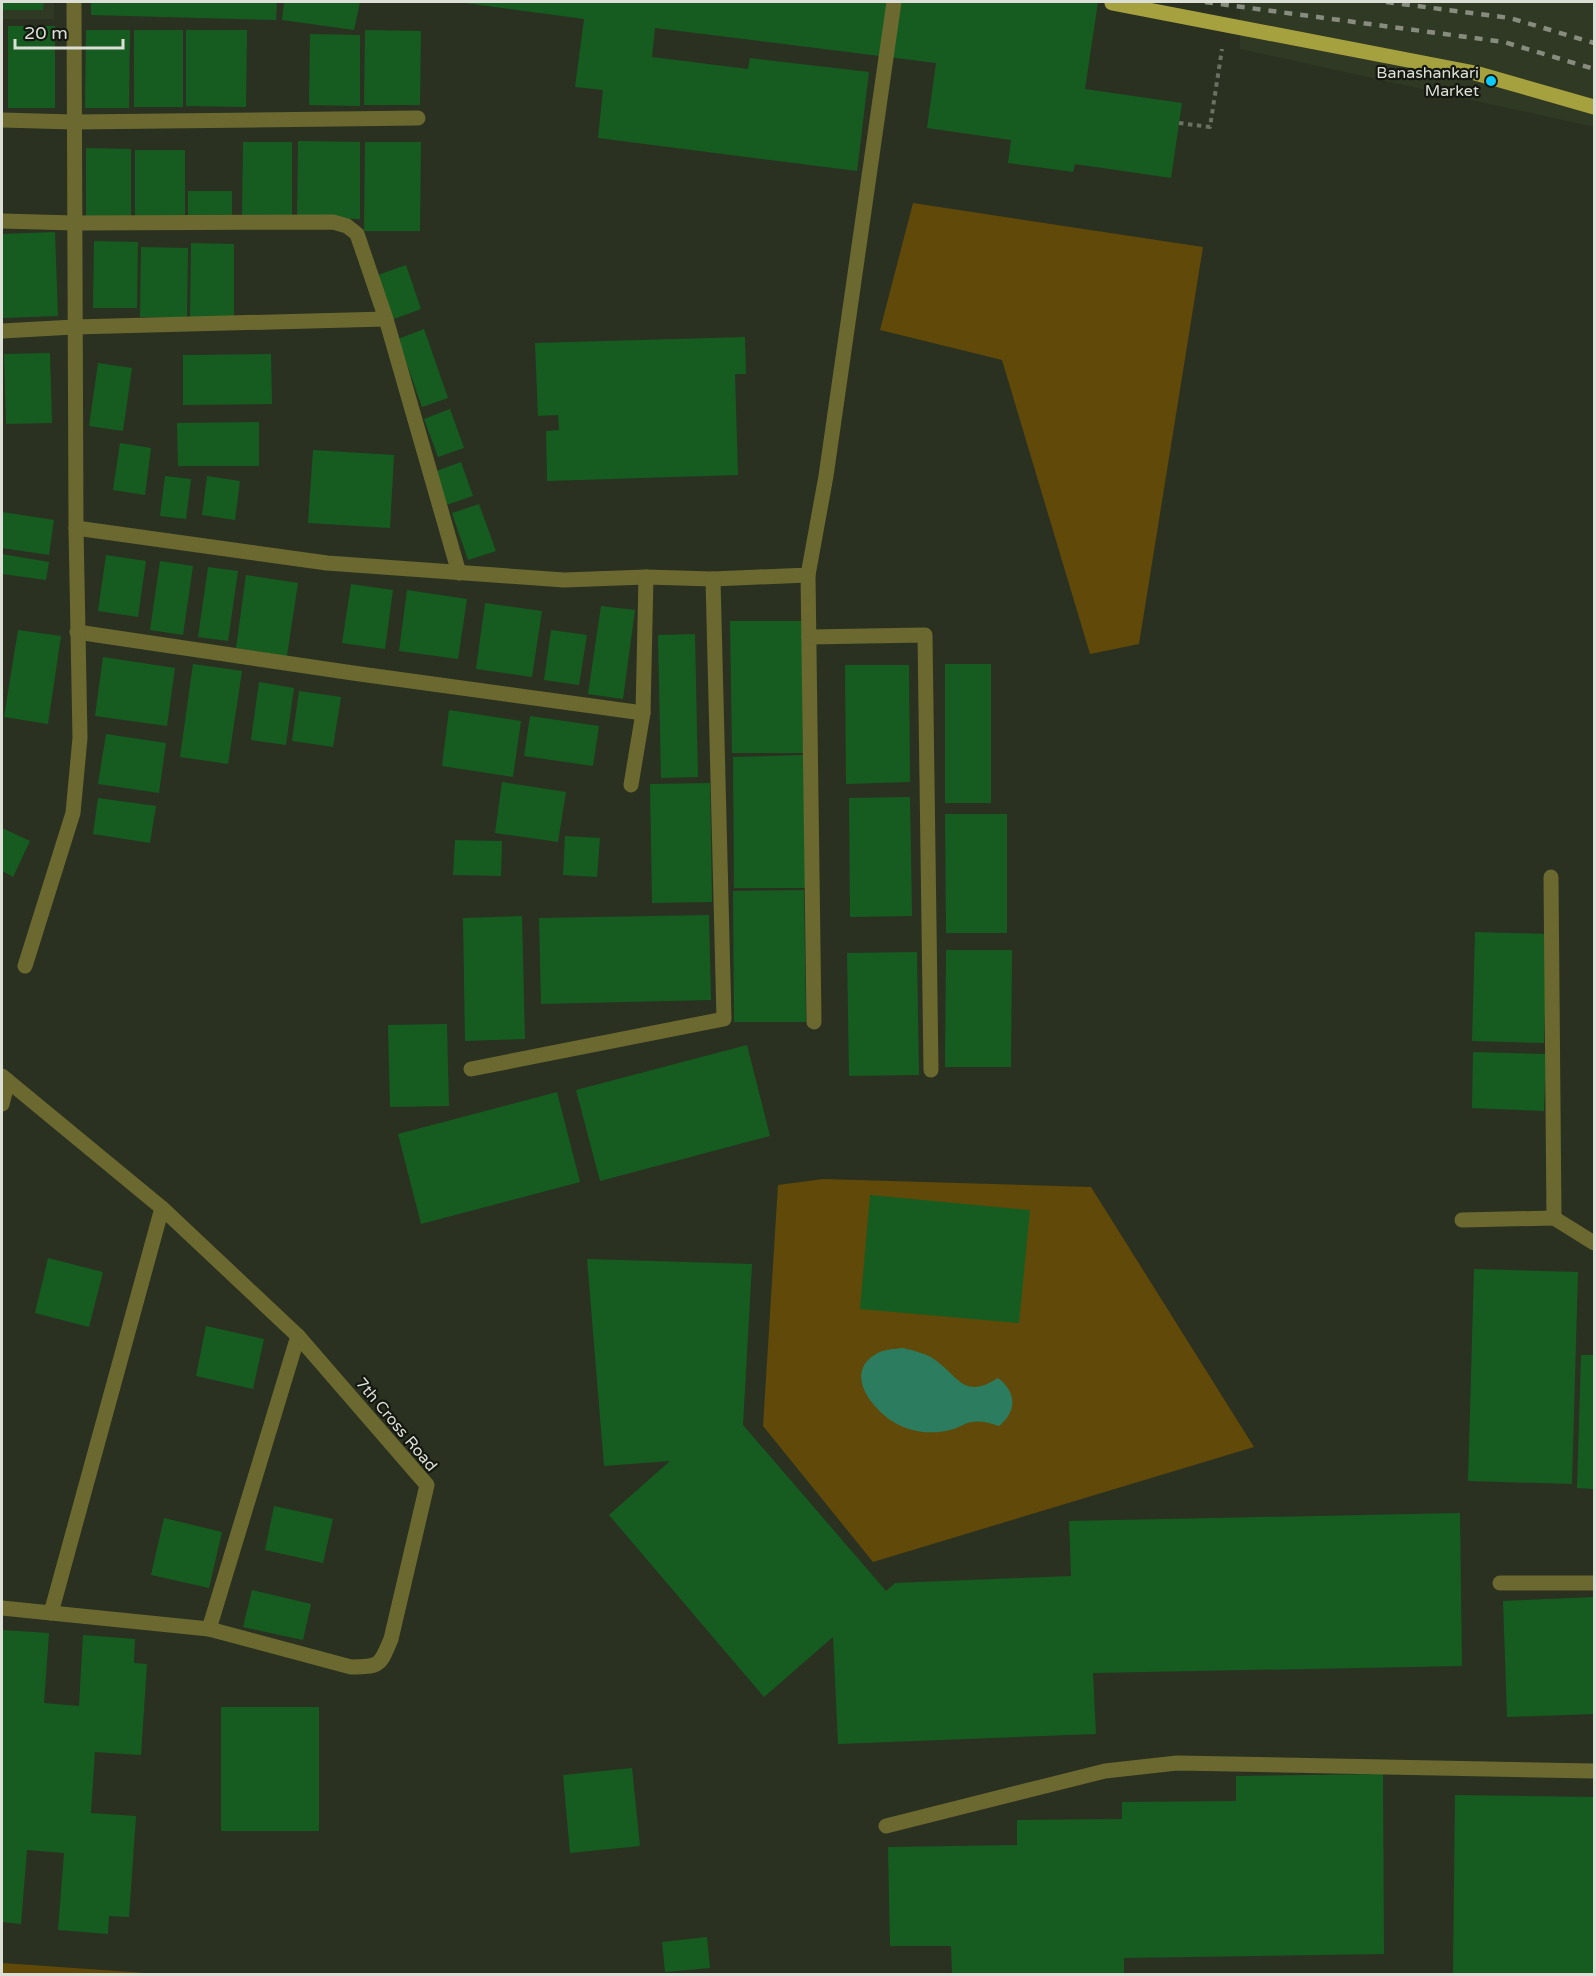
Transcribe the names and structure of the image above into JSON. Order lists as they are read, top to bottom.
{
  "streets": {
    "street": ["7th Cross Road"]
  },
  "places": ["Banashankari Market"],
  "scale_bar": "20 m"
}
